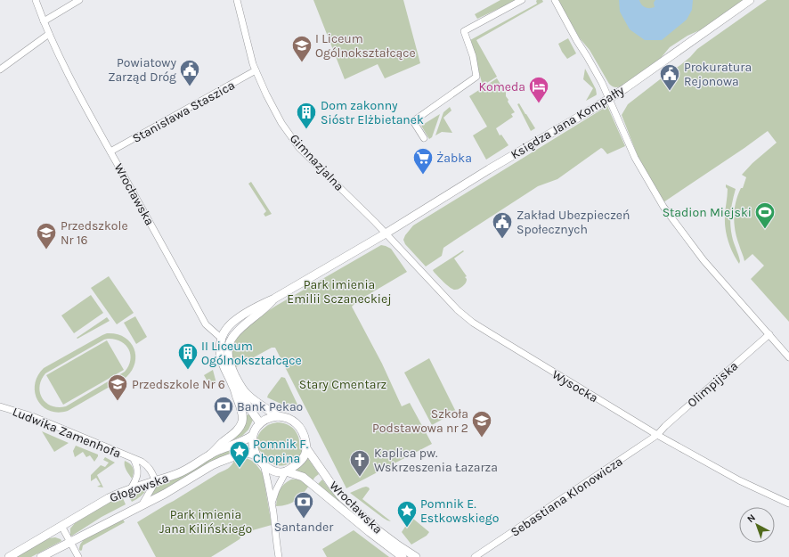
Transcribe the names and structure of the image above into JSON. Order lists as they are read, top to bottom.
{
  "streets": {
    "main road": ["Księdza Jana Kompałły", "Wrocławska", "Głogowska"],
    "street": [
      "Stanisława Staszica",
      "Gimnazjalna",
      "Olimpijska",
      "Wysocka",
      "Ludwika Zamenhofa",
      "Sebastiana Klonowicza"
    ]
  },
  "crossings": [
    ["Stanisława Staszica", "Gimnazjalna"],
    ["Stanisława Staszica", "Wrocławska"],
    ["Księdza Jana Kompałły", "Gimnazjalna"],
    ["Księdza Jana Kompałły", "Wysocka"],
    ["Gimnazjalna", "Wysocka"],
    ["Wrocławska", "Głogowska"],
    ["Olimpijska", "Wysocka"],
    ["Olimpijska", "Sebastiana Klonowicza"],
    ["Wysocka", "Sebastiana Klonowicza"],
    ["Ludwika Zamenhofa", "Głogowska"]
  ],
  "parks": ["Park imienia Emilii Sczaneckiej", "Stary Cmentarz", "Park imienia Jana Kilińskiego"],
  "places": {
    "school or university": [
      "I Liceum Ogólnokształcące",
      "Przedszkole Nr 16",
      "Przedszkole Nr 6",
      "Szkoła Podstawowa nr 2"
    ],
    "public building": ["Powiatowy Zarząd Dróg", "Prokuratura Rejonowa", "Zakład Ubezpieczeń Społecznych"],
    "hotel": ["Komeda"],
    "building": ["Dom zakonny Sióstr Elżbietanek", "II Liceum Ogólnokształcące"],
    "supermarket": ["Żabka"],
    "sports": ["Stadion Miejski"],
    "bank": ["Bank Pekao", "Santander"],
    "place": ["Pomnik F. Chopina", "Pomnik E. Estkowskiego"],
    "church": ["Kaplica pw. Wskrzeszenia Łazarza"]
  },
  "north": "top left"
}
